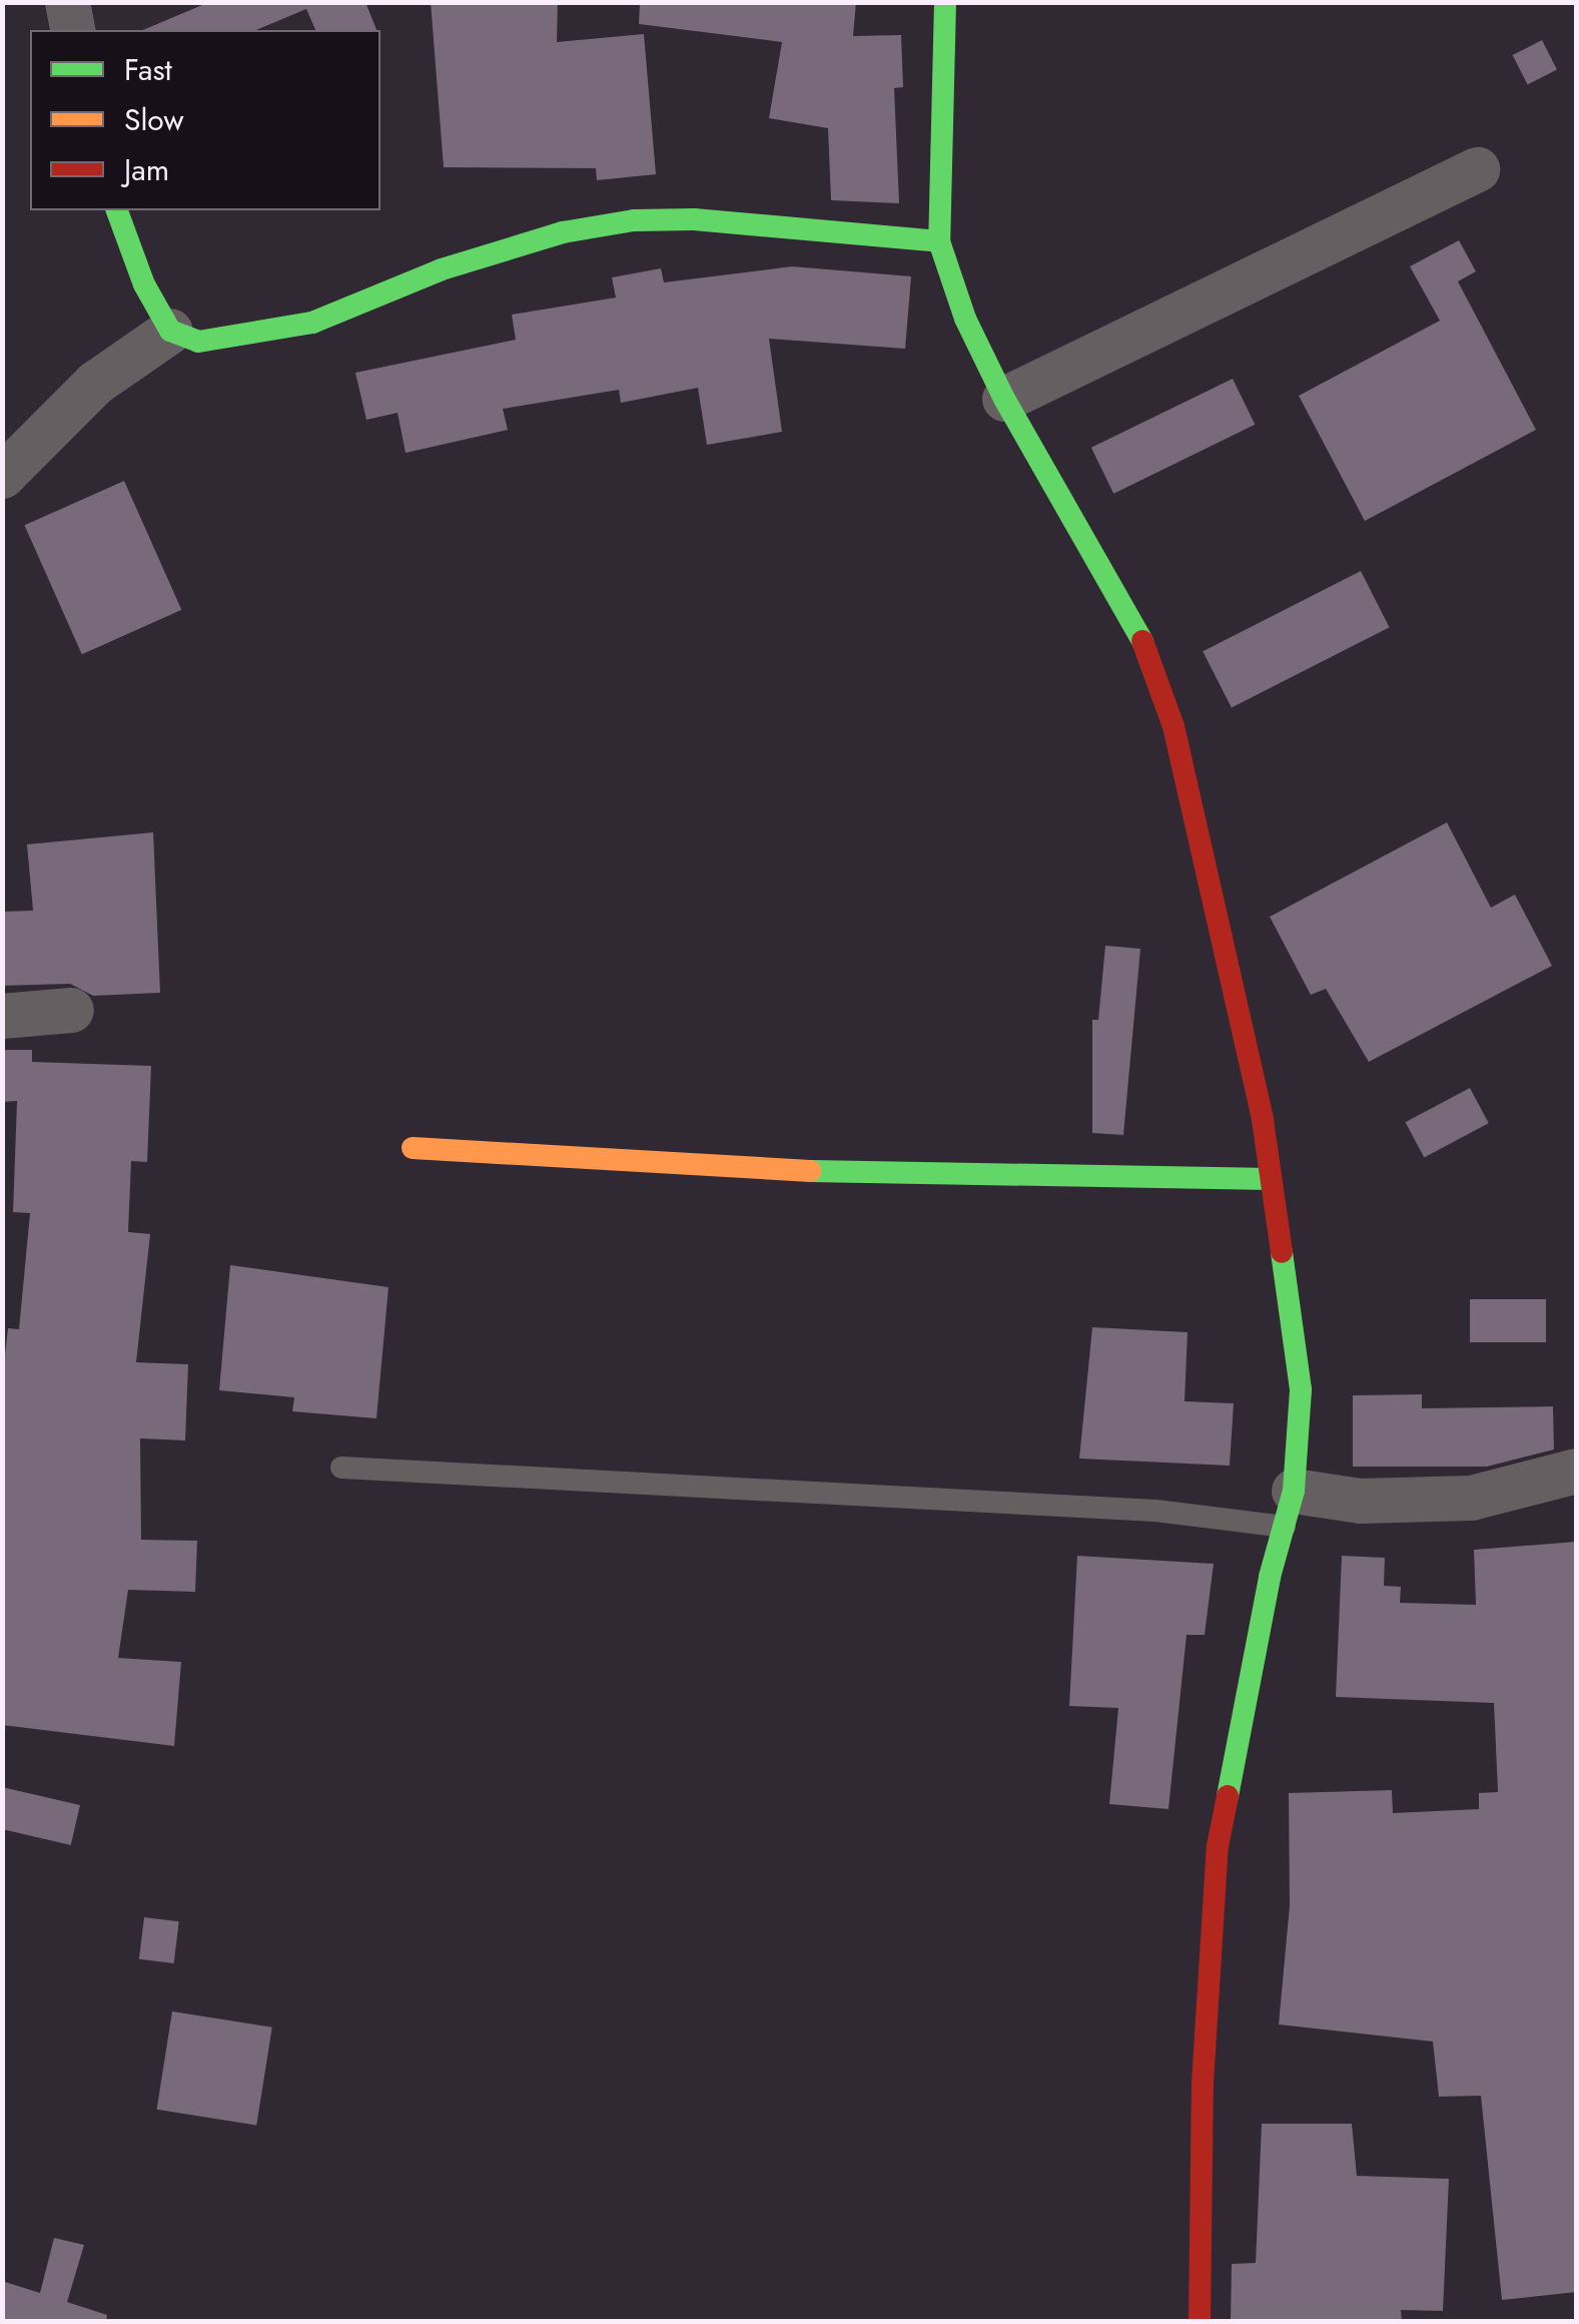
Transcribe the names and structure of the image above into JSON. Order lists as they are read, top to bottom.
{
  "legend": ["Fast", "Slow", "Jam"]
}
